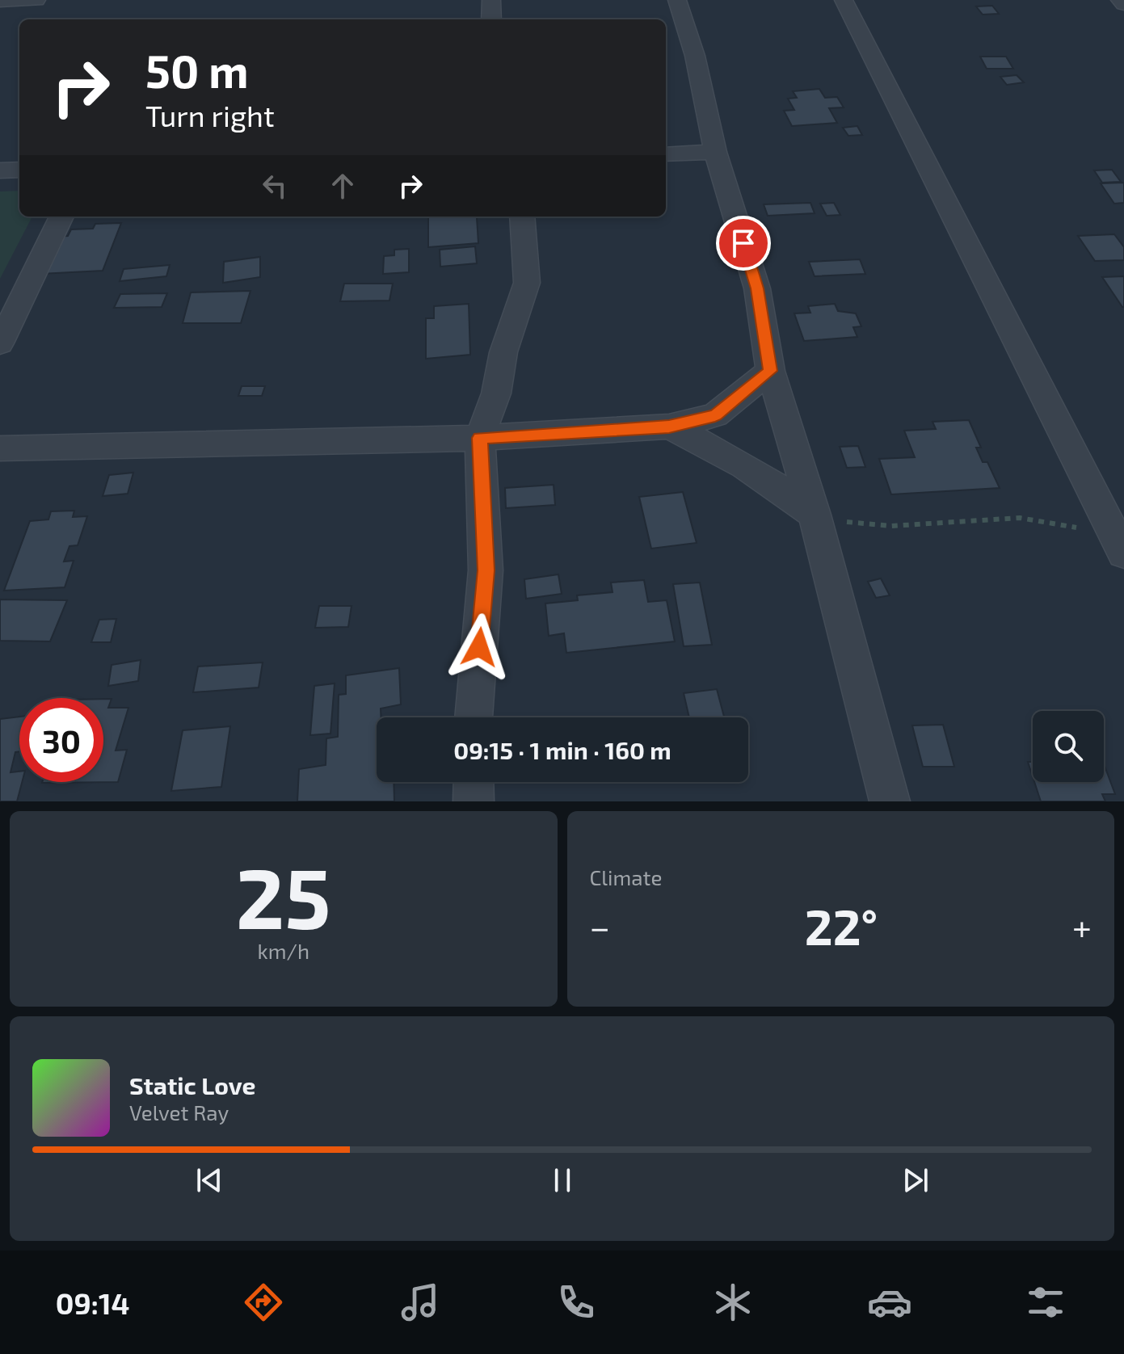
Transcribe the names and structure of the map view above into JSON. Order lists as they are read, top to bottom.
{
  "page": {
    "turn": ["50 m", "Turn right"],
    "limit": "30",
    "trip": "09:15 · 1 min · 160 m",
    "tile": [
      ["25", "km/h"],
      "Climate"
    ],
    "heat": ["−", "22°", "+"],
    "song": ["Static Love", "Velvet Ray"],
    "tabs": "09:14"
  }
}
